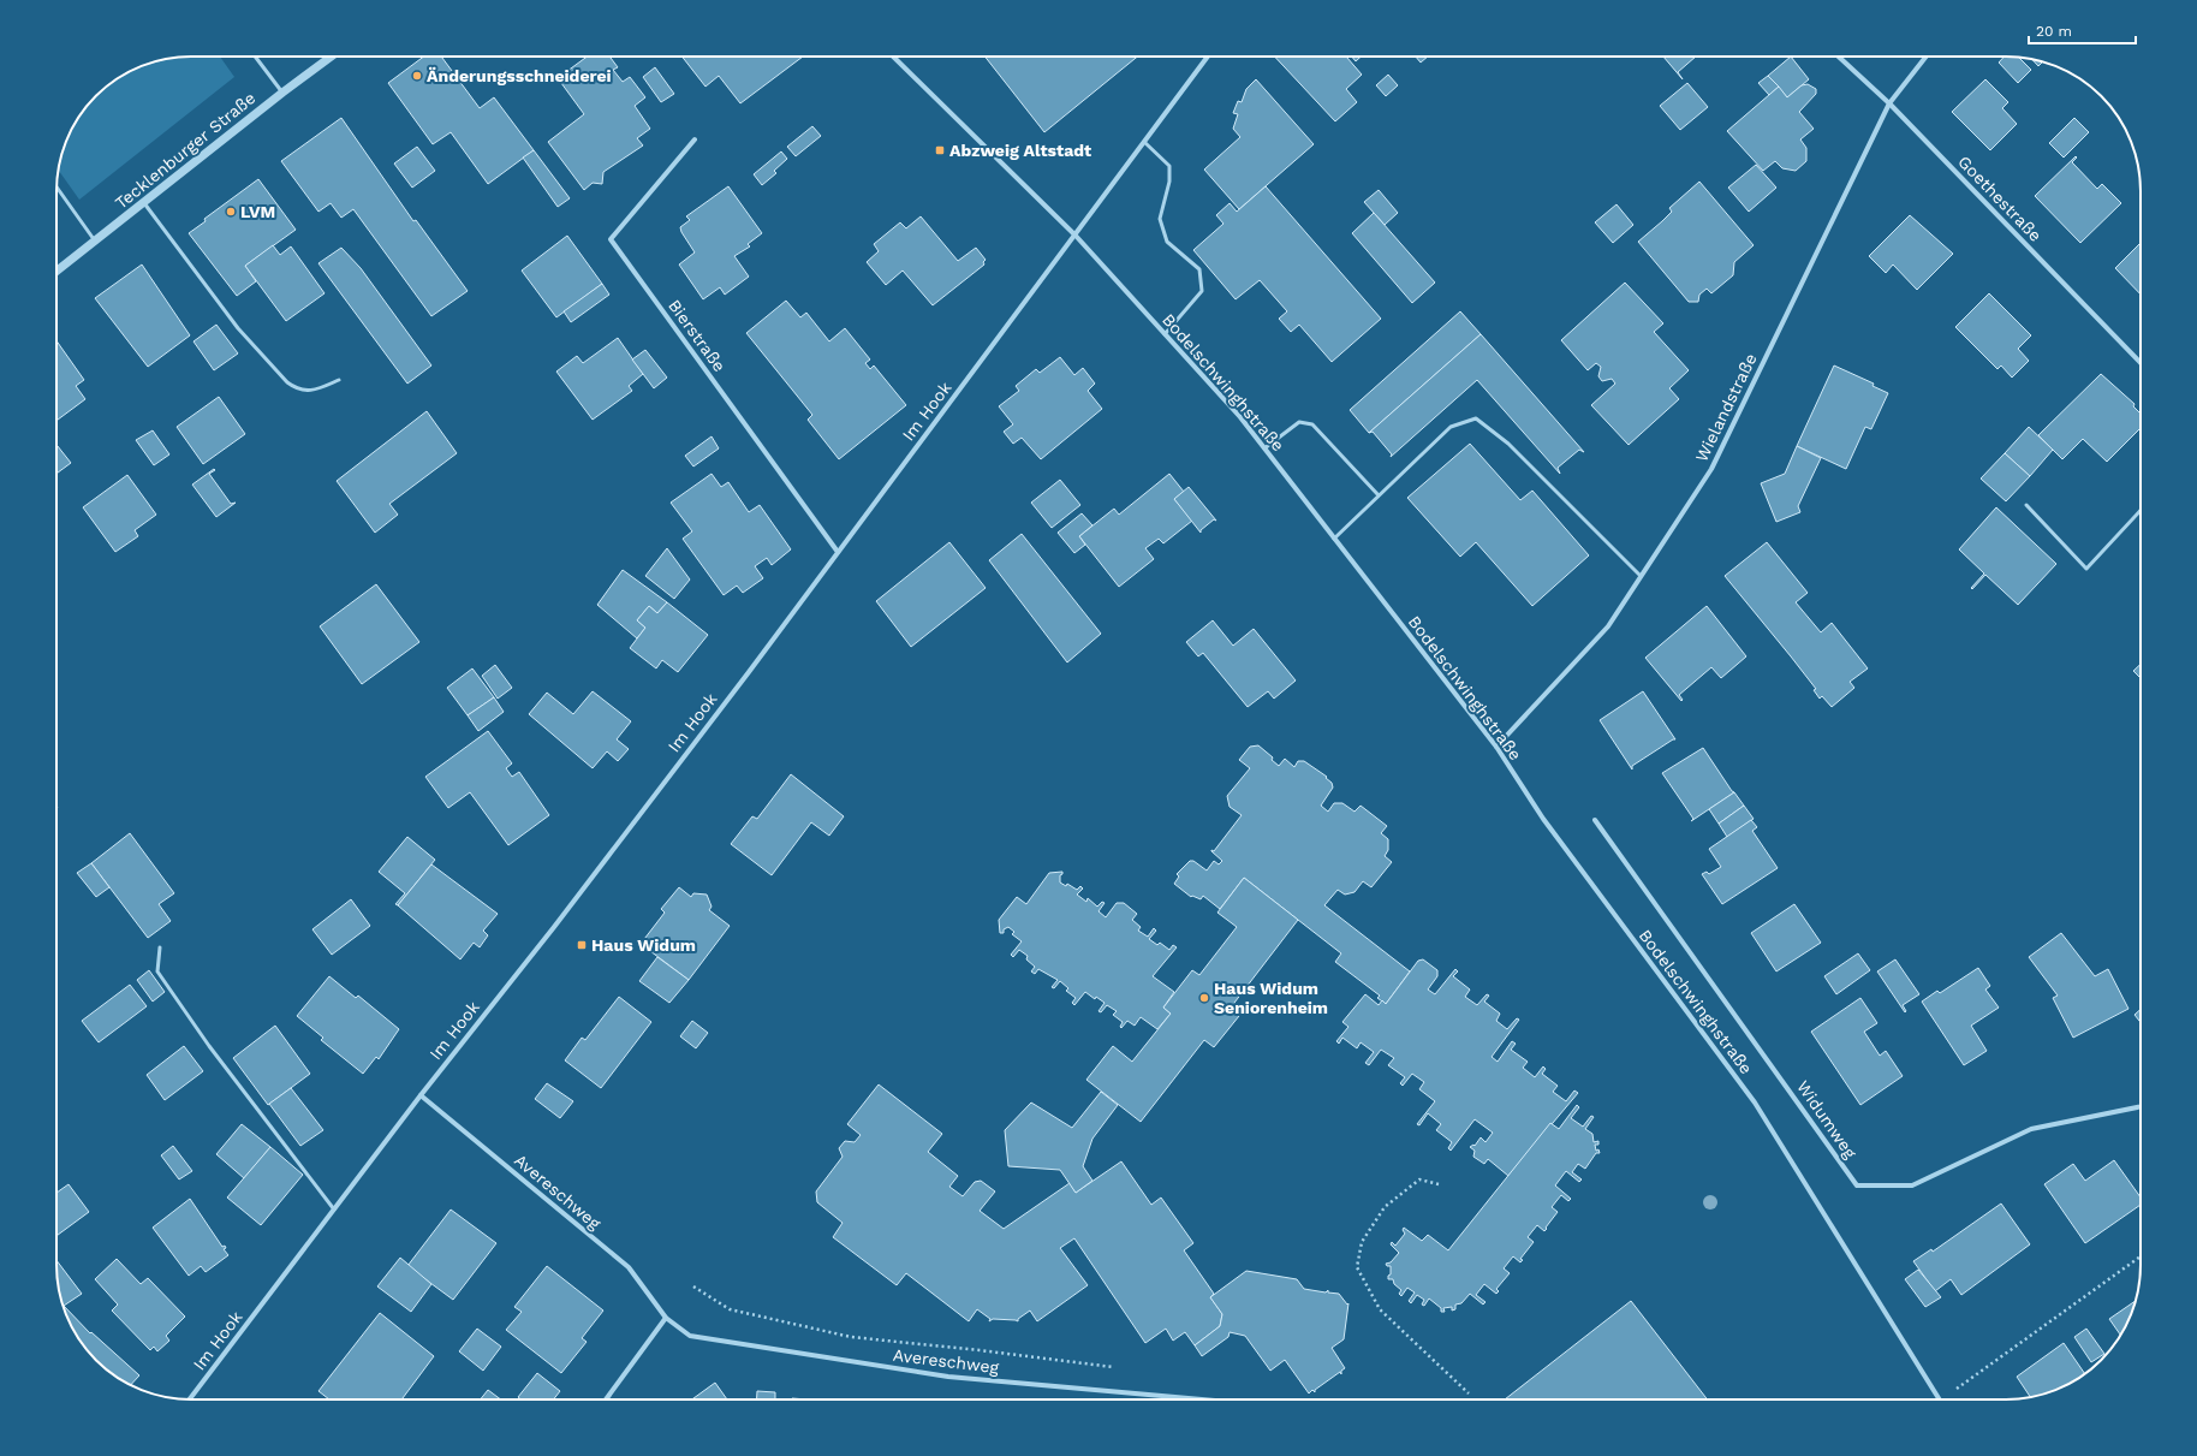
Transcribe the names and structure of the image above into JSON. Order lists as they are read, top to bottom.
{
  "streets": {
    "street": [
      "Tecklenburger Straße",
      "Goethestraße",
      "Bierstraße",
      "Bodelschwinghstraße",
      "Wielandstraße",
      "Im Hook",
      "Widumweg",
      "Avereschweg"
    ]
  },
  "crossings": [
    ["Goethestraße", "Wielandstraße"],
    ["Bierstraße", "Im Hook"],
    ["Bodelschwinghstraße", "Wielandstraße"],
    ["Bodelschwinghstraße", "Im Hook"],
    ["Im Hook", "Avereschweg"]
  ],
  "places": {
    "other": ["Änderungsschneiderei", "LVM", "Haus Widum Seniorenheim"],
    "transit": ["Abzweig Altstadt", "Haus Widum"]
  },
  "scale_bar": "20 m"
}
